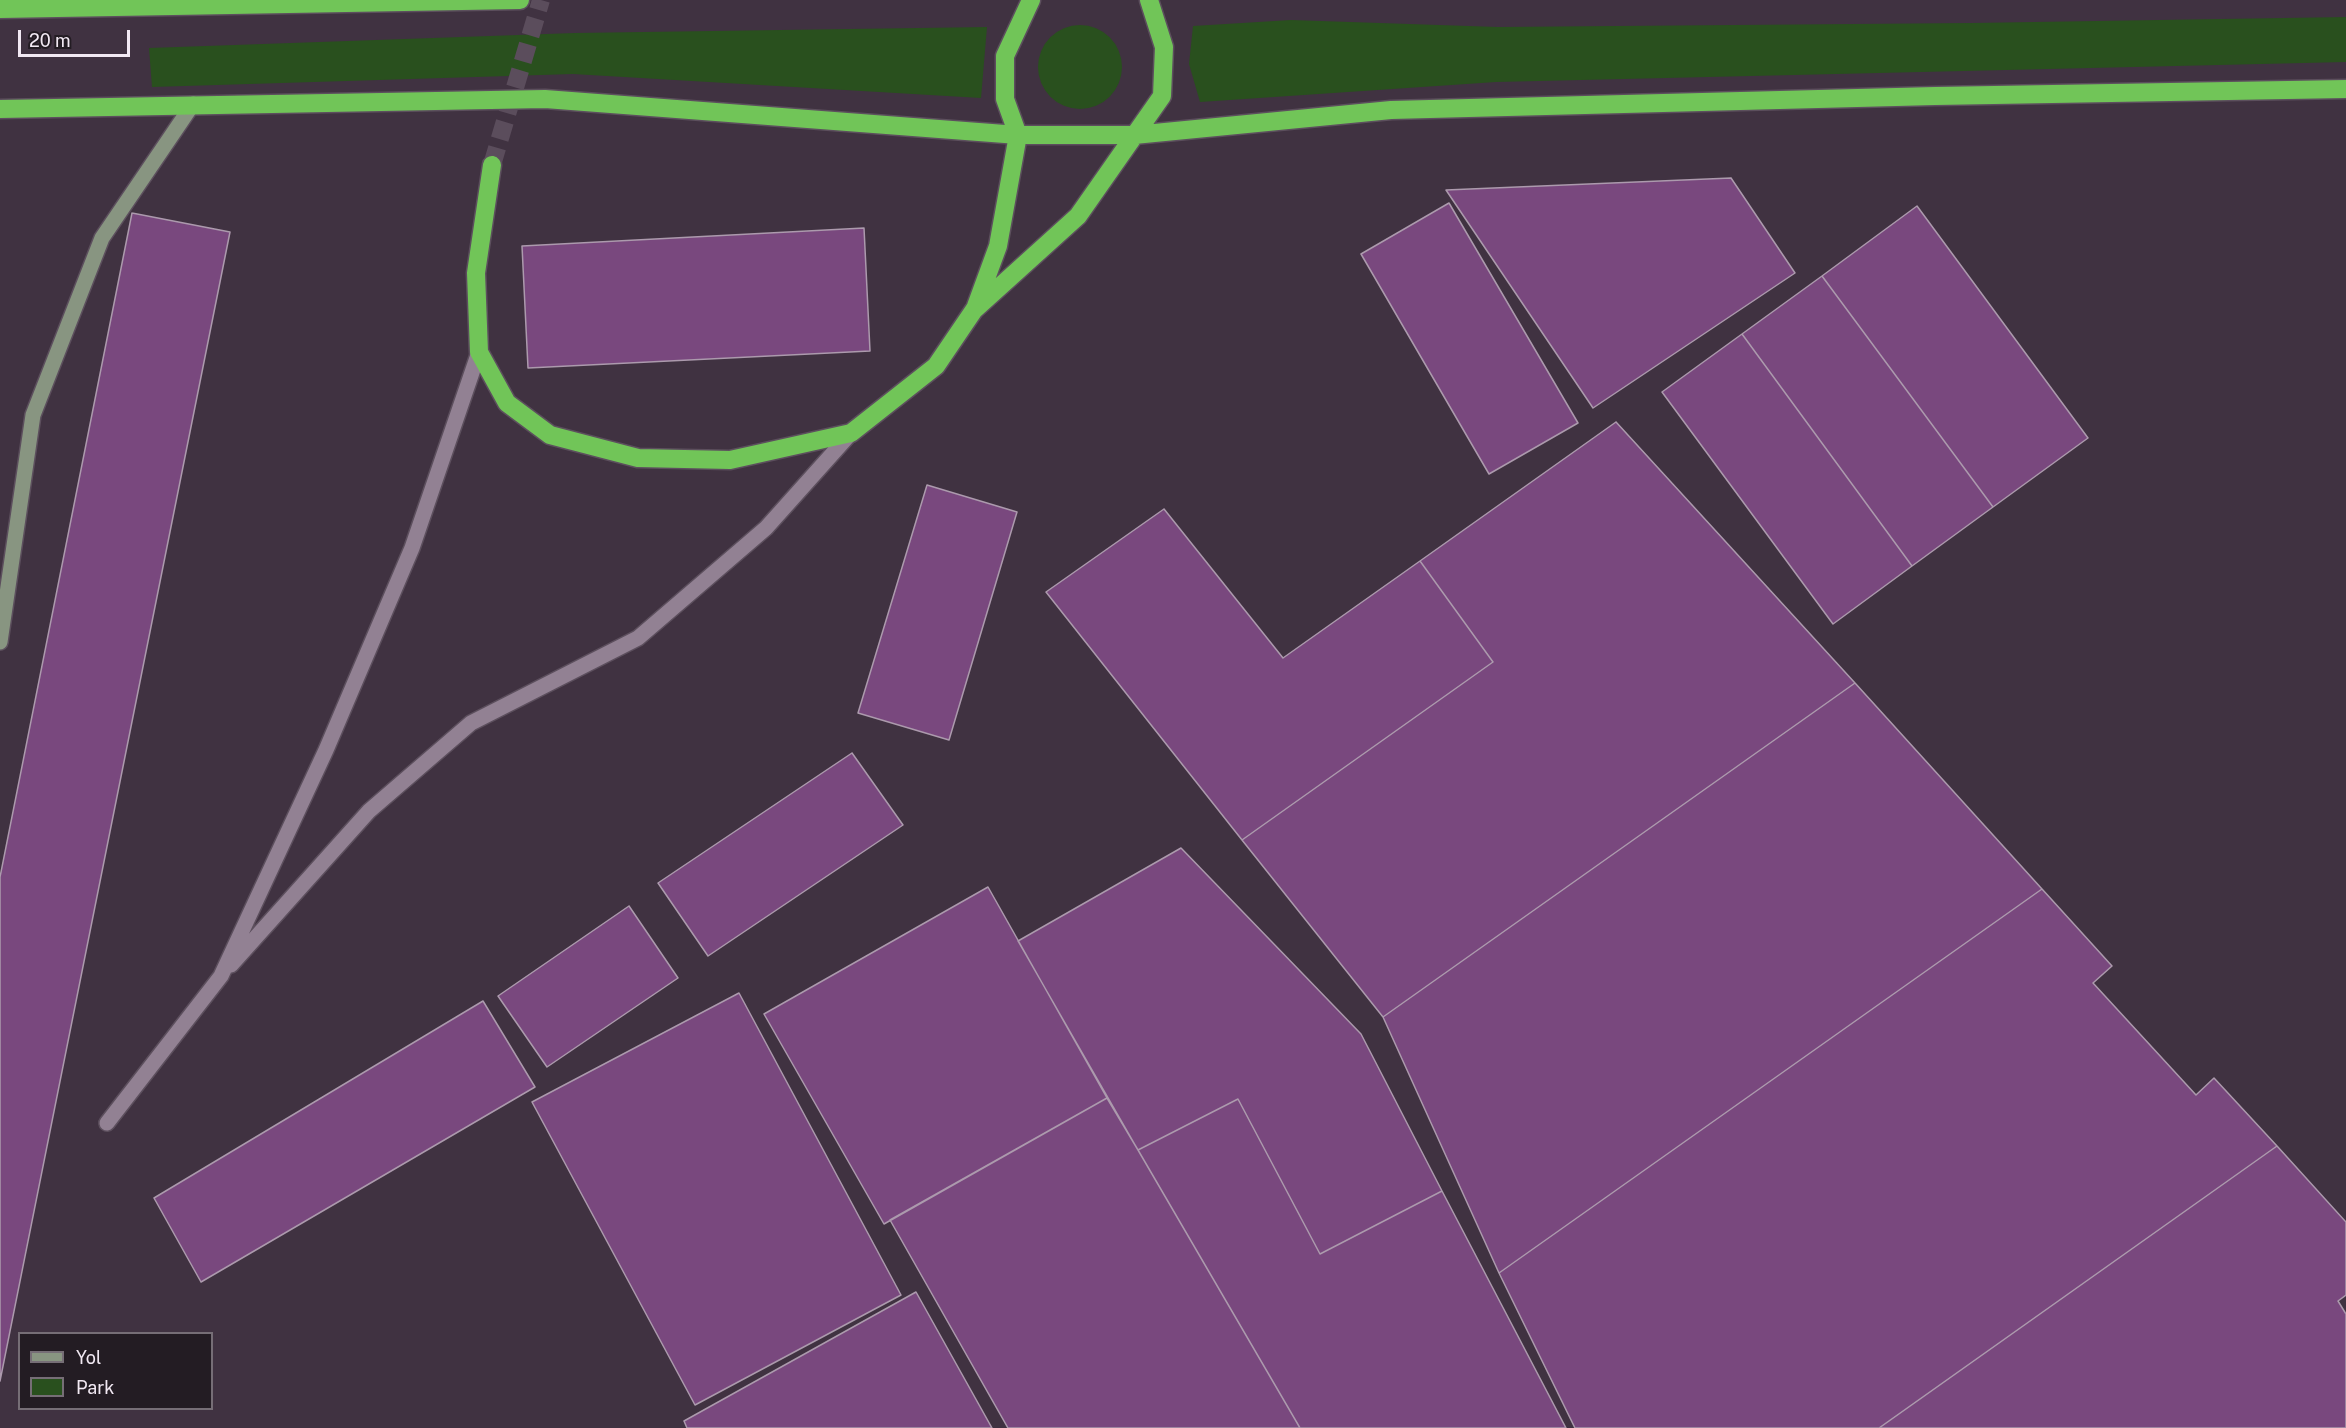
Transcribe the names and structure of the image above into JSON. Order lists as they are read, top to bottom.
{
  "legend": ["Yol", "Park"],
  "scale_bar": "20 m"
}
